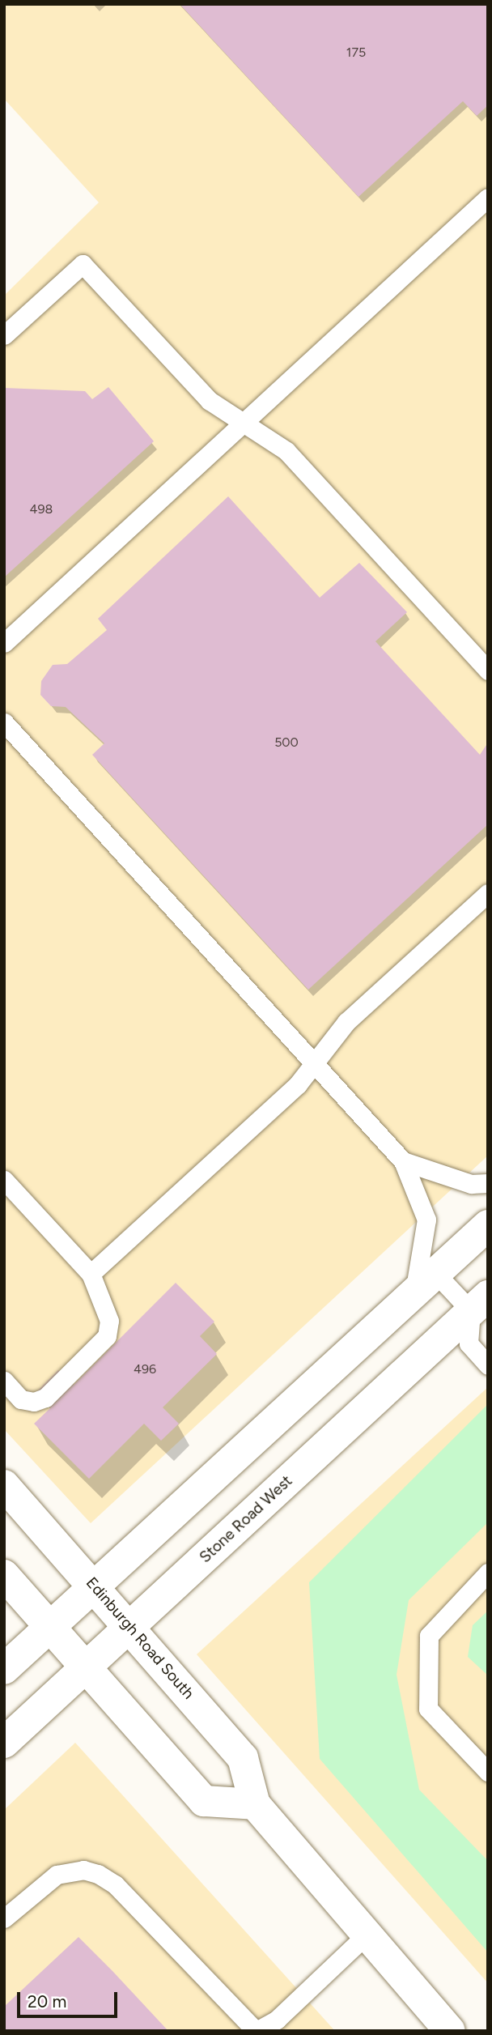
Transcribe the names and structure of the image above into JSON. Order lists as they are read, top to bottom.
{
  "streets": {
    "main road": ["Stone Road West", "Edinburgh Road South"]
  },
  "crossings": [
    ["Stone Road West", "Edinburgh Road South"]
  ],
  "house_numbers": [
    "175",
    "498",
    "500",
    "496"
  ],
  "scale_bar": "20 m"
}
